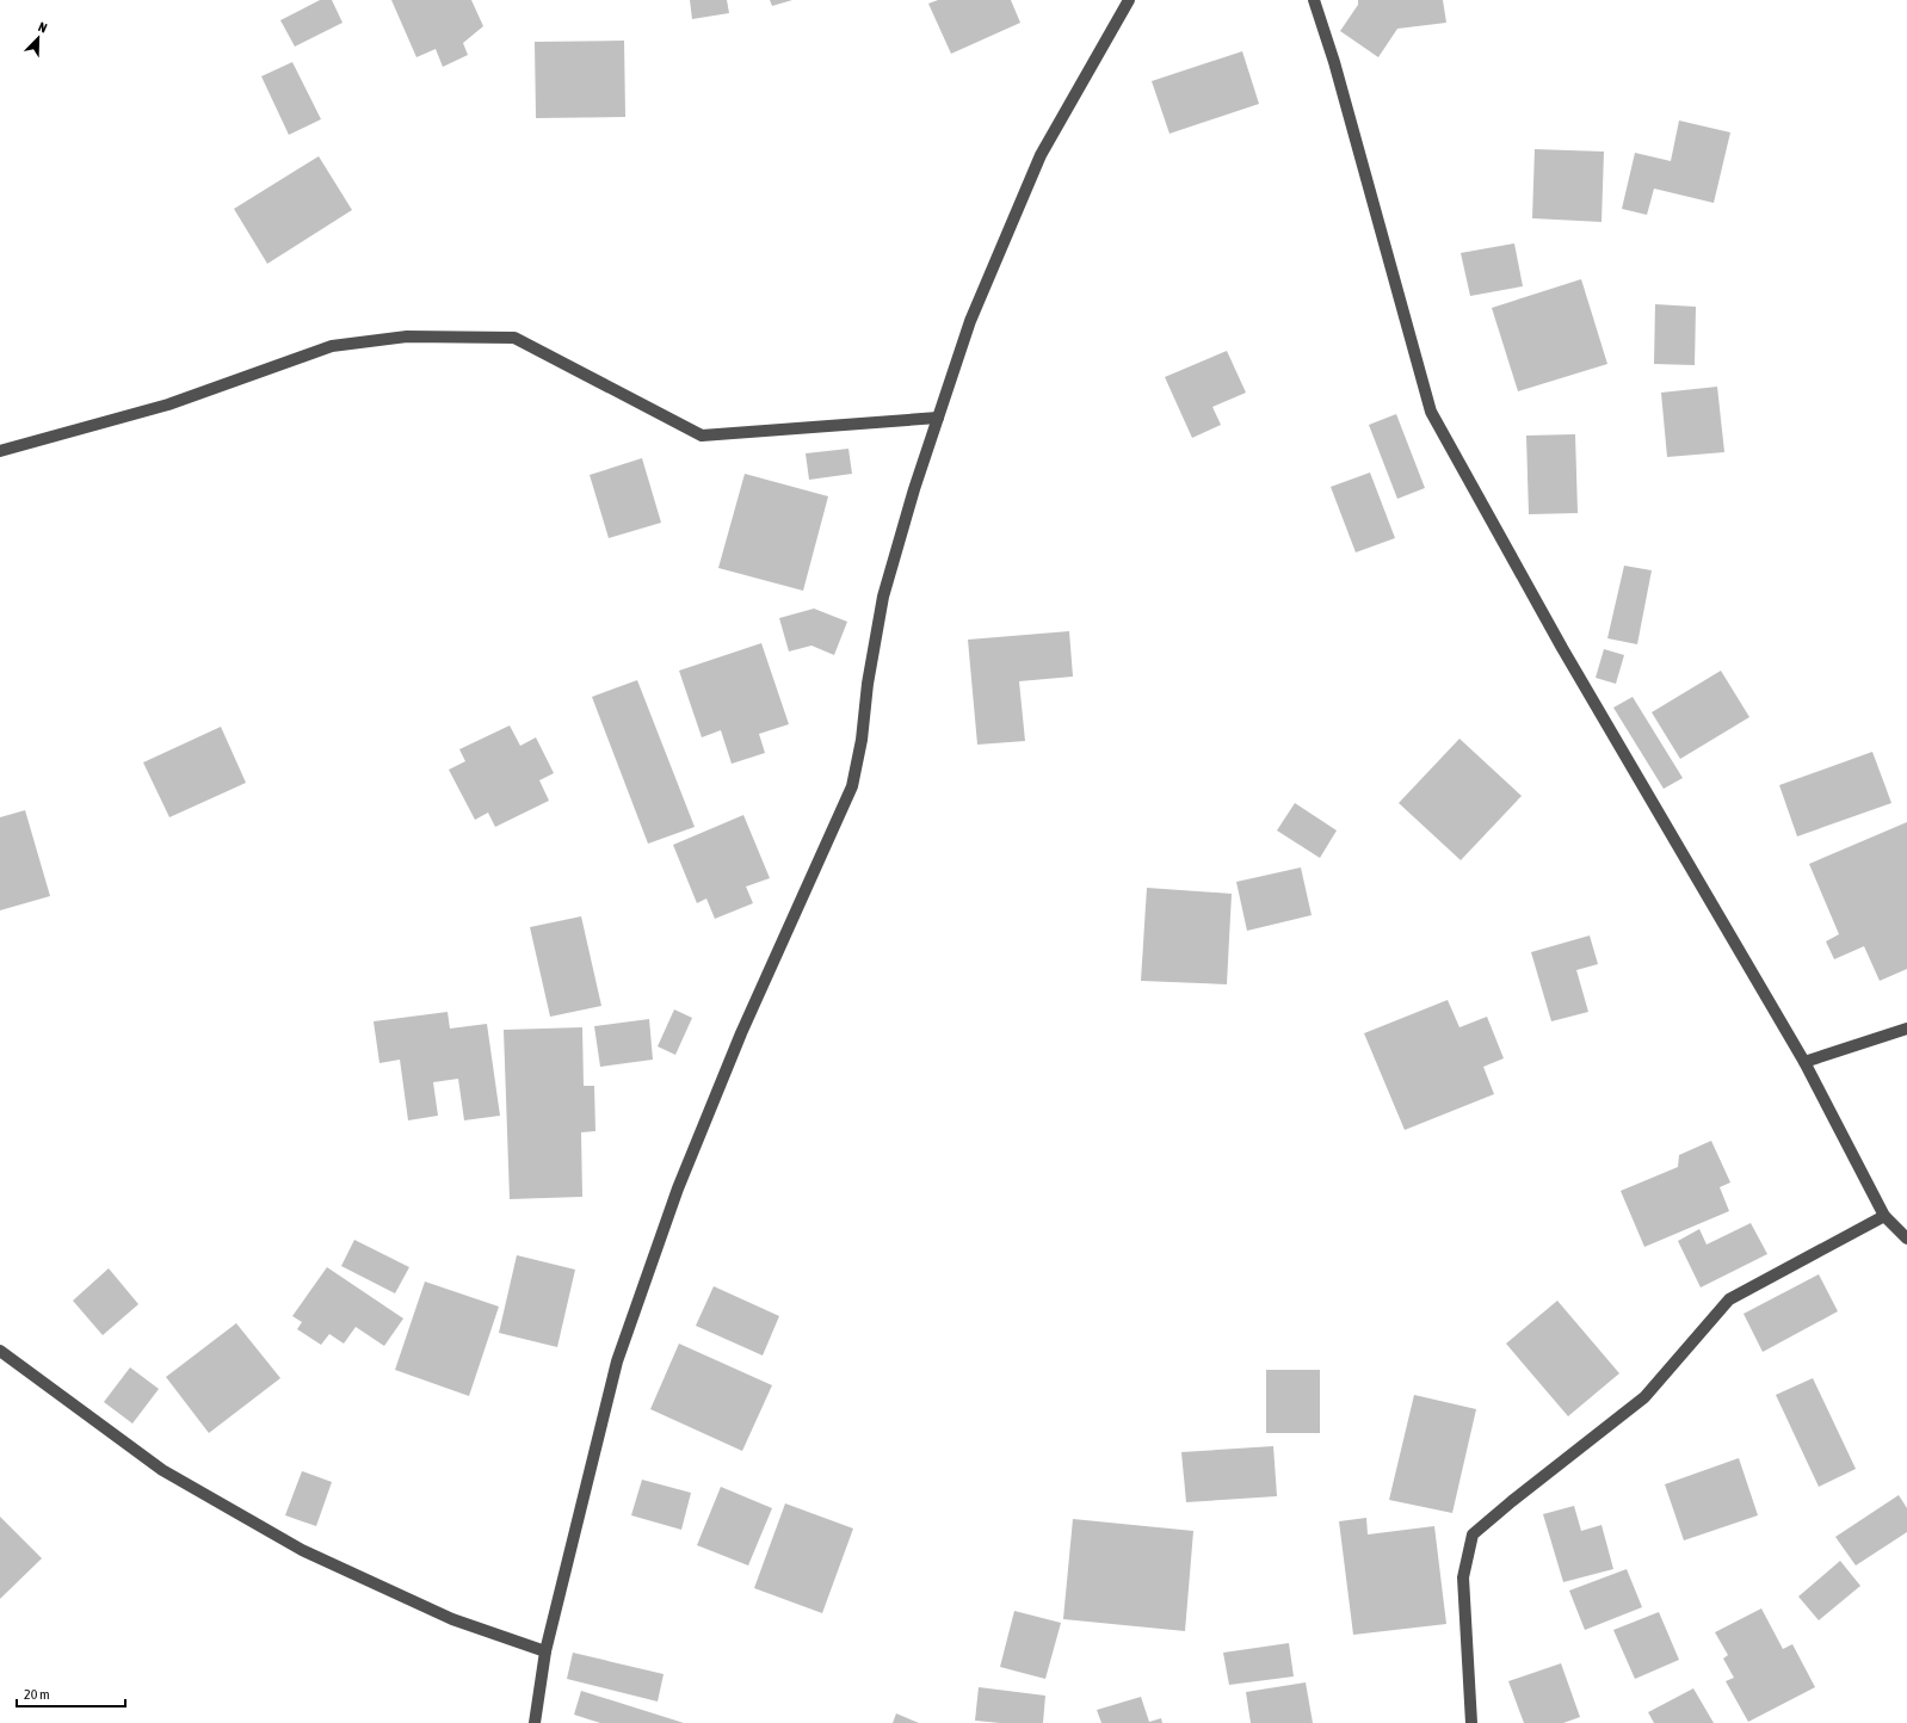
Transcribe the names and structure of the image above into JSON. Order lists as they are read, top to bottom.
{
  "scale_bar": "20 m",
  "north": "top right"
}
